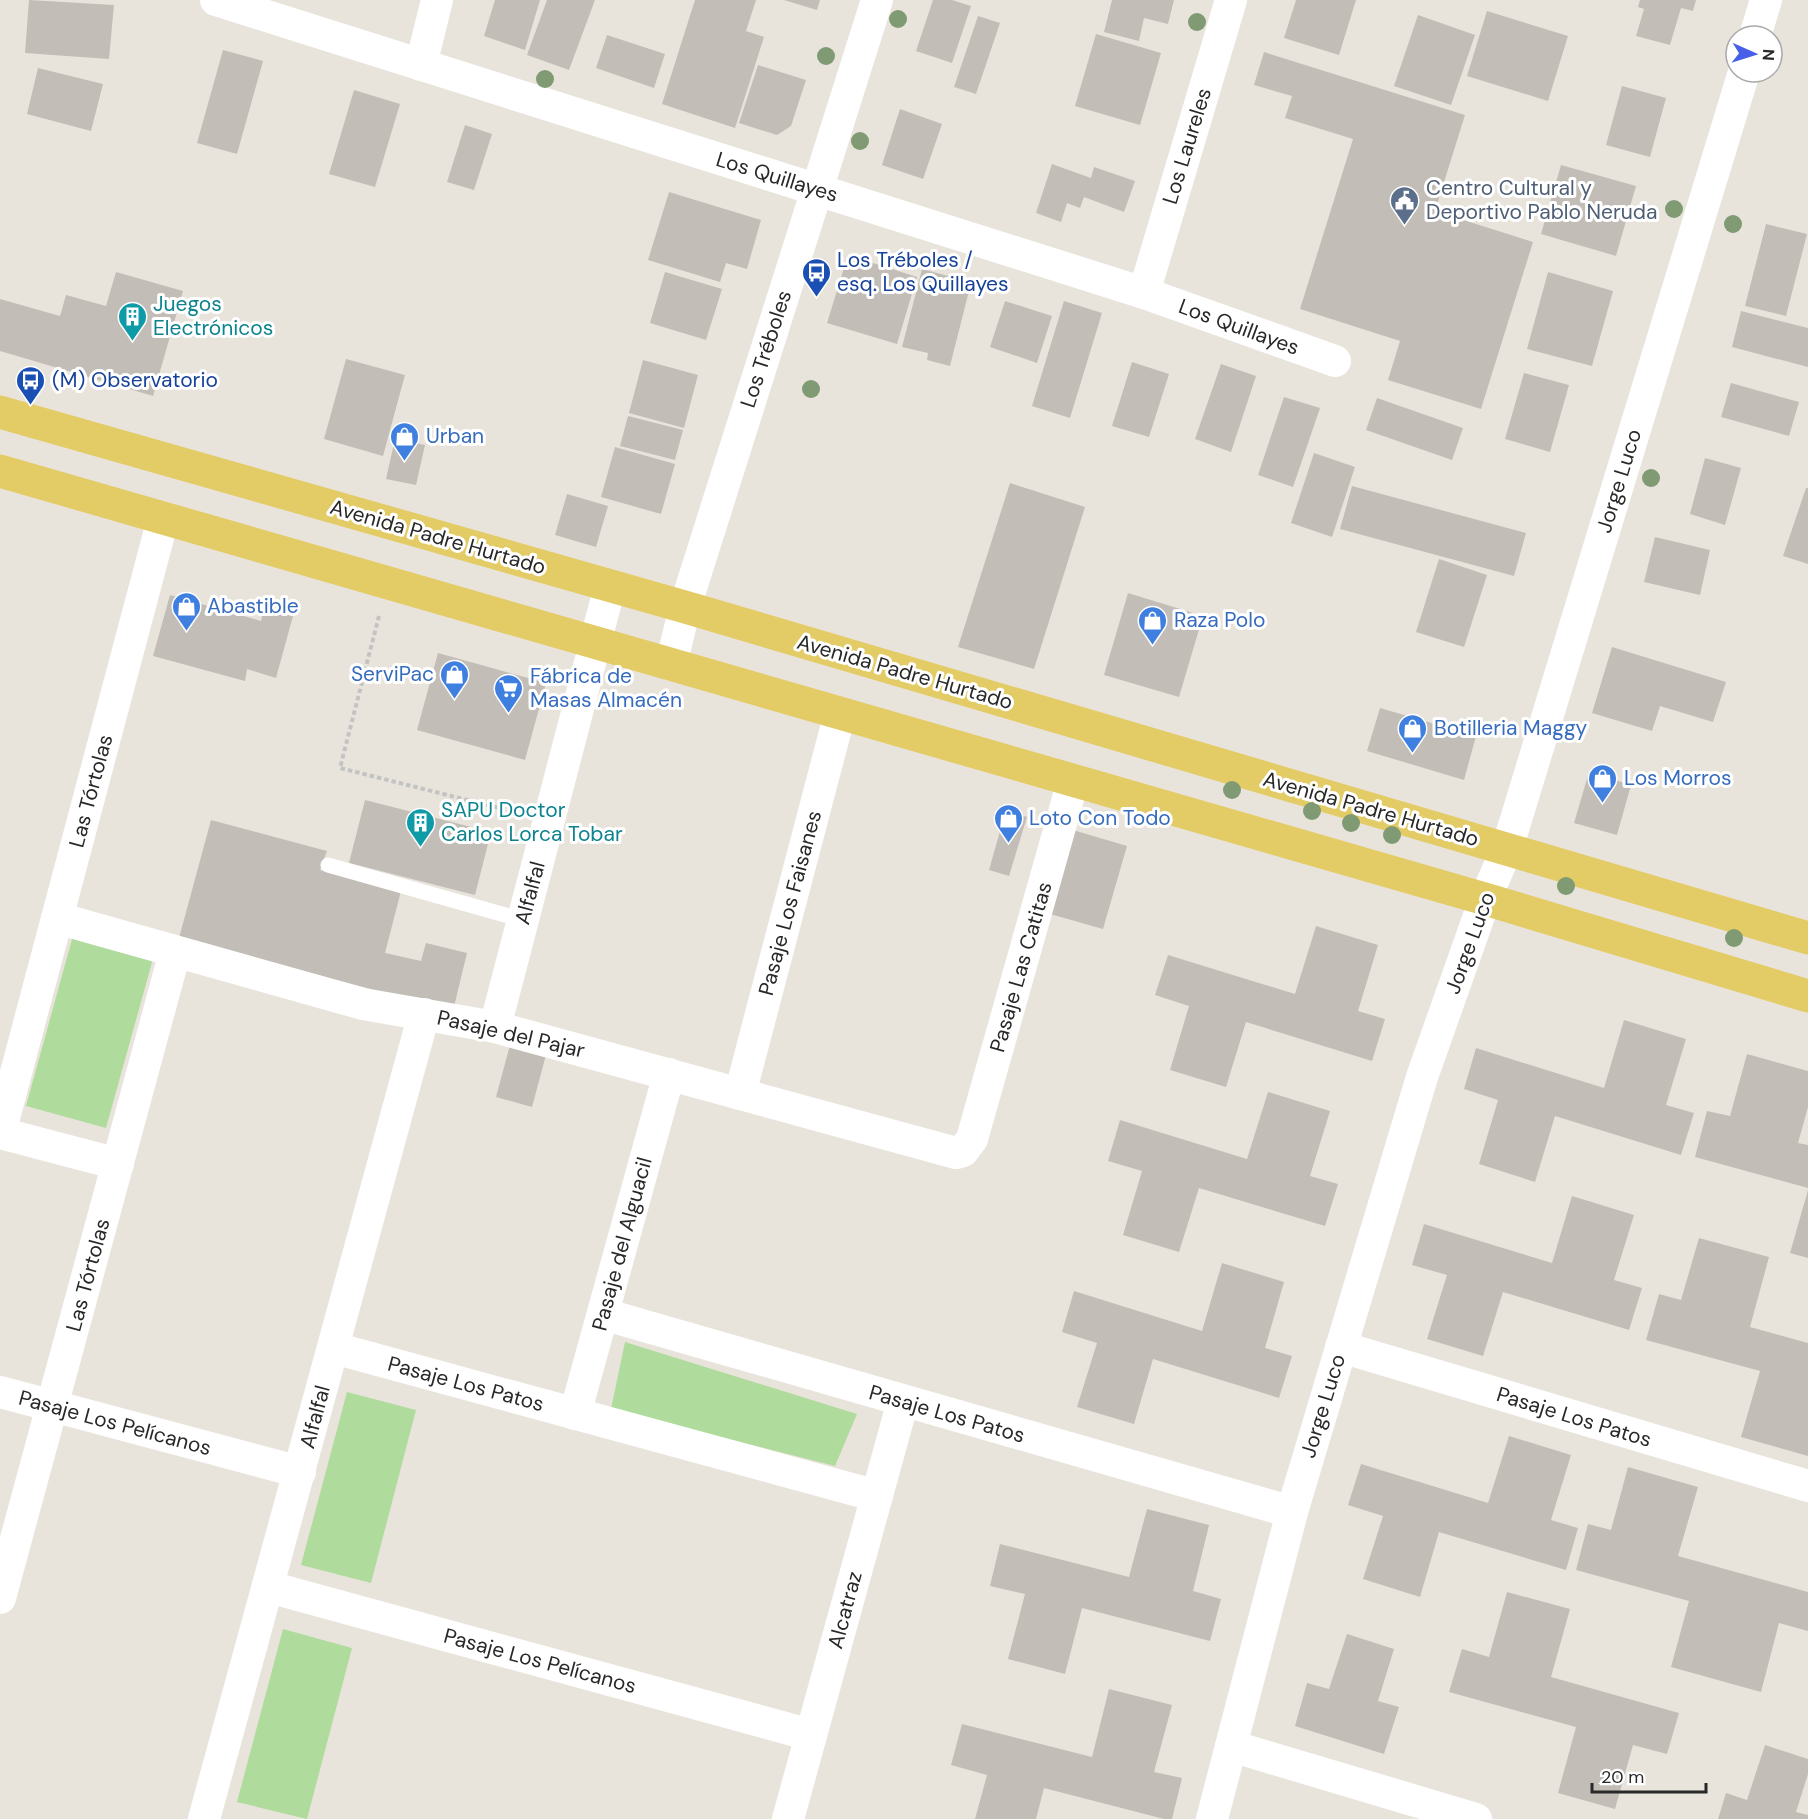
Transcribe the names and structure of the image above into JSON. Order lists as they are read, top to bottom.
{
  "streets": {
    "main road": ["Avenida Padre Hurtado"],
    "street": [
      "Los Laureles",
      "Los Quillayes",
      "Los Tréboles",
      "Jorge Luco",
      "Las Tórtolas",
      "Alfalfal",
      "Pasaje Los Faisanes",
      "Pasaje Las Catitas",
      "Pasaje del Pajar",
      "Pasaje del Alguacil",
      "Pasaje Los Patos",
      "Pasaje Los Pelícanos",
      "Alcatraz"
    ]
  },
  "crossings": [
    ["Los Laureles", "Los Quillayes"],
    ["Los Quillayes", "Los Tréboles"],
    ["Los Tréboles", "Avenida Padre Hurtado"],
    ["Jorge Luco", "Avenida Padre Hurtado"],
    ["Jorge Luco", "Pasaje Los Patos"],
    ["Avenida Padre Hurtado", "Alfalfal"],
    ["Las Tórtolas", "Pasaje del Pajar"],
    ["Las Tórtolas", "Pasaje Los Pelícanos"],
    ["Alfalfal", "Pasaje del Pajar"],
    ["Alfalfal", "Pasaje Los Patos"],
    ["Alfalfal", "Pasaje Los Pelícanos"],
    ["Pasaje Los Faisanes", "Pasaje del Pajar"],
    ["Pasaje Las Catitas", "Pasaje del Pajar"],
    ["Pasaje del Pajar", "Pasaje del Alguacil"],
    ["Pasaje del Alguacil", "Pasaje Los Patos"],
    ["Pasaje Los Patos", "Alcatraz"],
    ["Pasaje Los Pelícanos", "Alcatraz"]
  ],
  "places": {
    "public building": ["Centro Cultural y Deportivo Pablo Neruda"],
    "bus stop": ["Los Tréboles / esq. Los Quillayes", "(M) Observatorio"],
    "building": ["Juegos Electrónicos", "SAPU Doctor Carlos Lorca Tobar"],
    "shop": [
      "Urban",
      "Abastible",
      "Raza Polo",
      "ServiPac",
      "Botilleria Maggy",
      "Los Morros",
      "Loto Con Todo"
    ],
    "supermarket": ["Fábrica de Masas Almacén"]
  },
  "scale_bar": "20 m",
  "north": "right"
}
